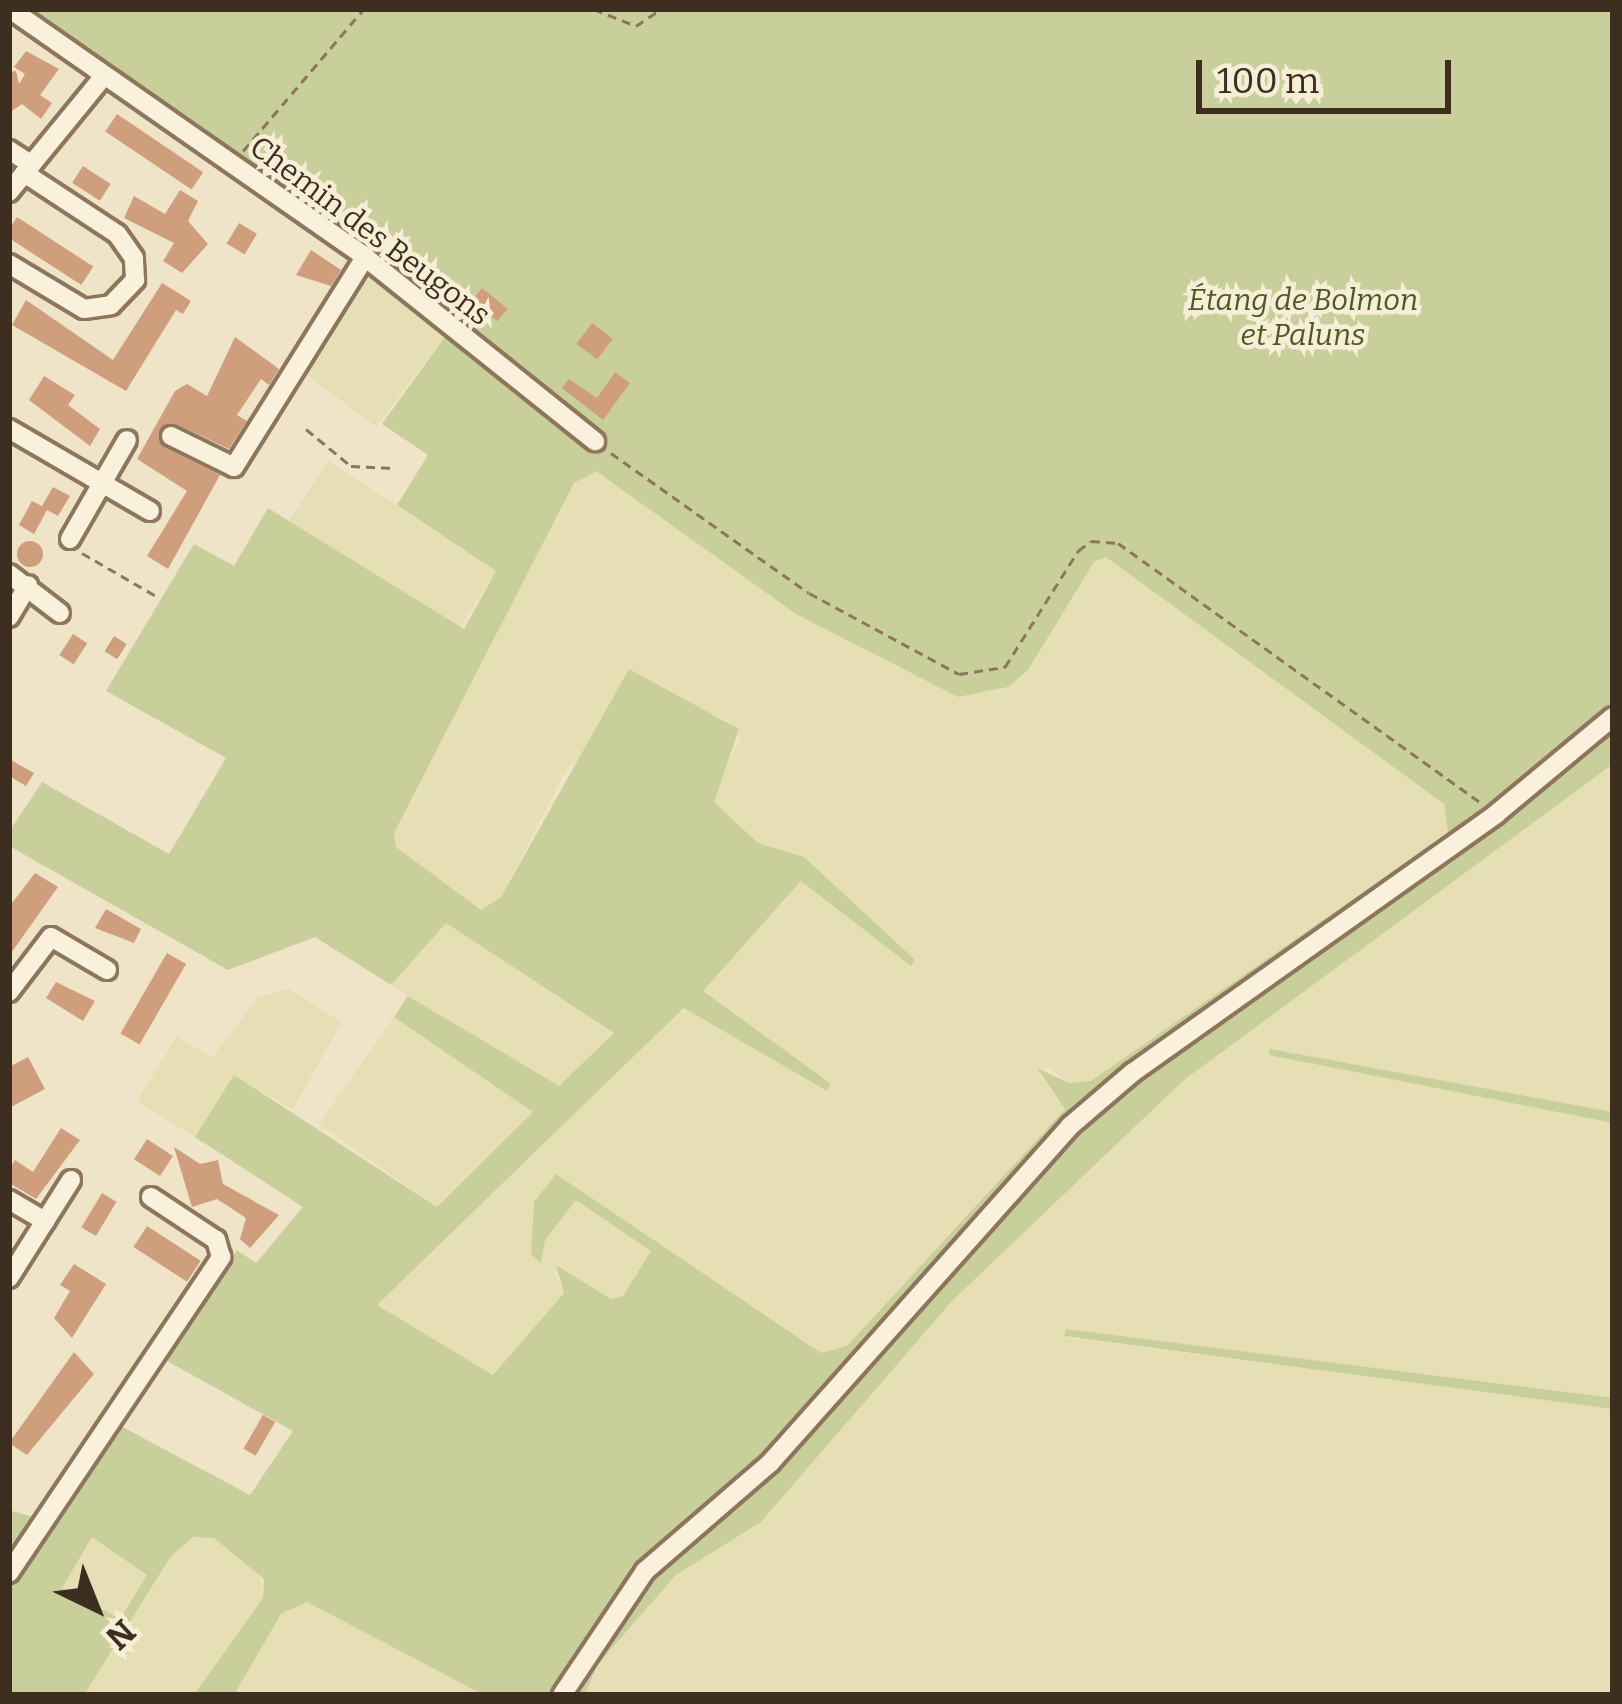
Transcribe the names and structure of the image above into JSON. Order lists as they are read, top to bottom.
{
  "streets": {
    "street": ["Chemin des Beugons"]
  },
  "parks": ["Étang de Bolmon et Paluns"],
  "scale_bar": "100 m",
  "north": "bottom right"
}
